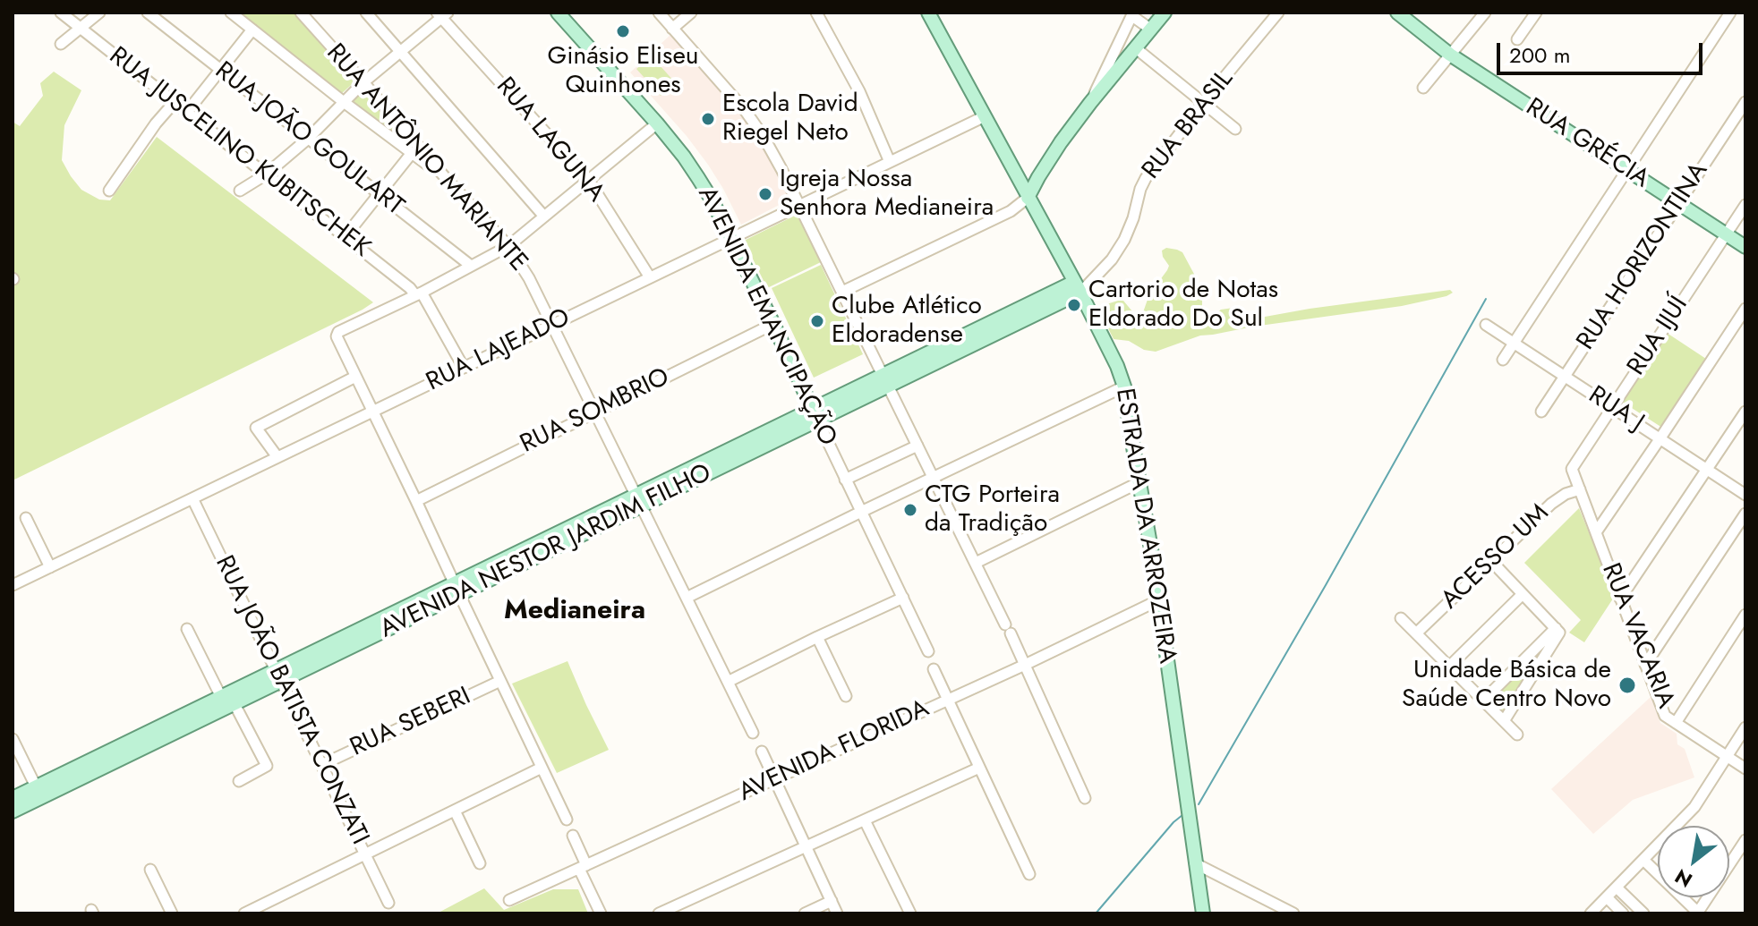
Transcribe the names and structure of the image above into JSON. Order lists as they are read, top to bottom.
{
  "streets": {
    "main road": [
      "RUA GRÉCIA",
      "AVENIDA EMANCIPAÇÃO",
      "ESTRADA DA ARROZEIRA",
      "AVENIDA NESTOR JARDIM FILHO"
    ],
    "street": [
      "RUA BRASIL",
      "RUA JOÃO GOULART",
      "RUA LAGUNA",
      "RUA JUSCELINO KUBITSCHEK",
      "RUA ANTÔNIO MARIANTE",
      "RUA HORIZONTINA",
      "RUA IJUÍ",
      "RUA LAJEADO",
      "RUA J",
      "RUA SOMBRIO",
      "ACESSO UM",
      "RUA VACARIA",
      "RUA JOÃO BATISTA CONZATI",
      "RUA SEBERI",
      "AVENIDA FLORIDA"
    ]
  },
  "crossings": [
    ["RUA BRASIL", "ESTRADA DA ARROZEIRA"],
    ["RUA BRASIL", "AVENIDA NESTOR JARDIM FILHO"],
    ["RUA LAGUNA", "RUA LAJEADO"],
    ["RUA GRÉCIA", "RUA HORIZONTINA"],
    ["RUA GRÉCIA", "RUA IJUÍ"],
    ["RUA JUSCELINO KUBITSCHEK", "RUA LAJEADO"],
    ["RUA ANTÔNIO MARIANTE", "RUA LAJEADO"],
    ["RUA ANTÔNIO MARIANTE", "RUA SOMBRIO"],
    ["RUA ANTÔNIO MARIANTE", "AVENIDA NESTOR JARDIM FILHO"],
    ["RUA HORIZONTINA", "RUA J"],
    ["AVENIDA EMANCIPAÇÃO", "RUA LAJEADO"],
    ["AVENIDA EMANCIPAÇÃO", "RUA SOMBRIO"],
    ["AVENIDA EMANCIPAÇÃO", "AVENIDA NESTOR JARDIM FILHO"],
    ["RUA IJUÍ", "RUA J"],
    ["RUA IJUÍ", "RUA VACARIA"],
    ["RUA LAJEADO", "ESTRADA DA ARROZEIRA"],
    ["RUA LAJEADO", "RUA JOÃO BATISTA CONZATI"],
    ["ESTRADA DA ARROZEIRA", "AVENIDA NESTOR JARDIM FILHO"],
    ["ESTRADA DA ARROZEIRA", "AVENIDA FLORIDA"],
    ["AVENIDA NESTOR JARDIM FILHO", "RUA JOÃO BATISTA CONZATI"],
    ["ACESSO UM", "RUA VACARIA"],
    ["RUA JOÃO BATISTA CONZATI", "RUA SEBERI"]
  ],
  "districts": ["Medianeira"],
  "places": [
    "Ginásio Eliseu Quinhones",
    "Escola David Riegel Neto",
    "Igreja Nossa Senhora Medianeira",
    "Cartorio de Notas Eldorado Do Sul",
    "Clube Atlético Eldoradense",
    "CTG Porteira da Tradição",
    "Unidade Básica de Saúde Centro Novo"
  ],
  "scale_bar": "200 m",
  "north": "bottom left"
}
